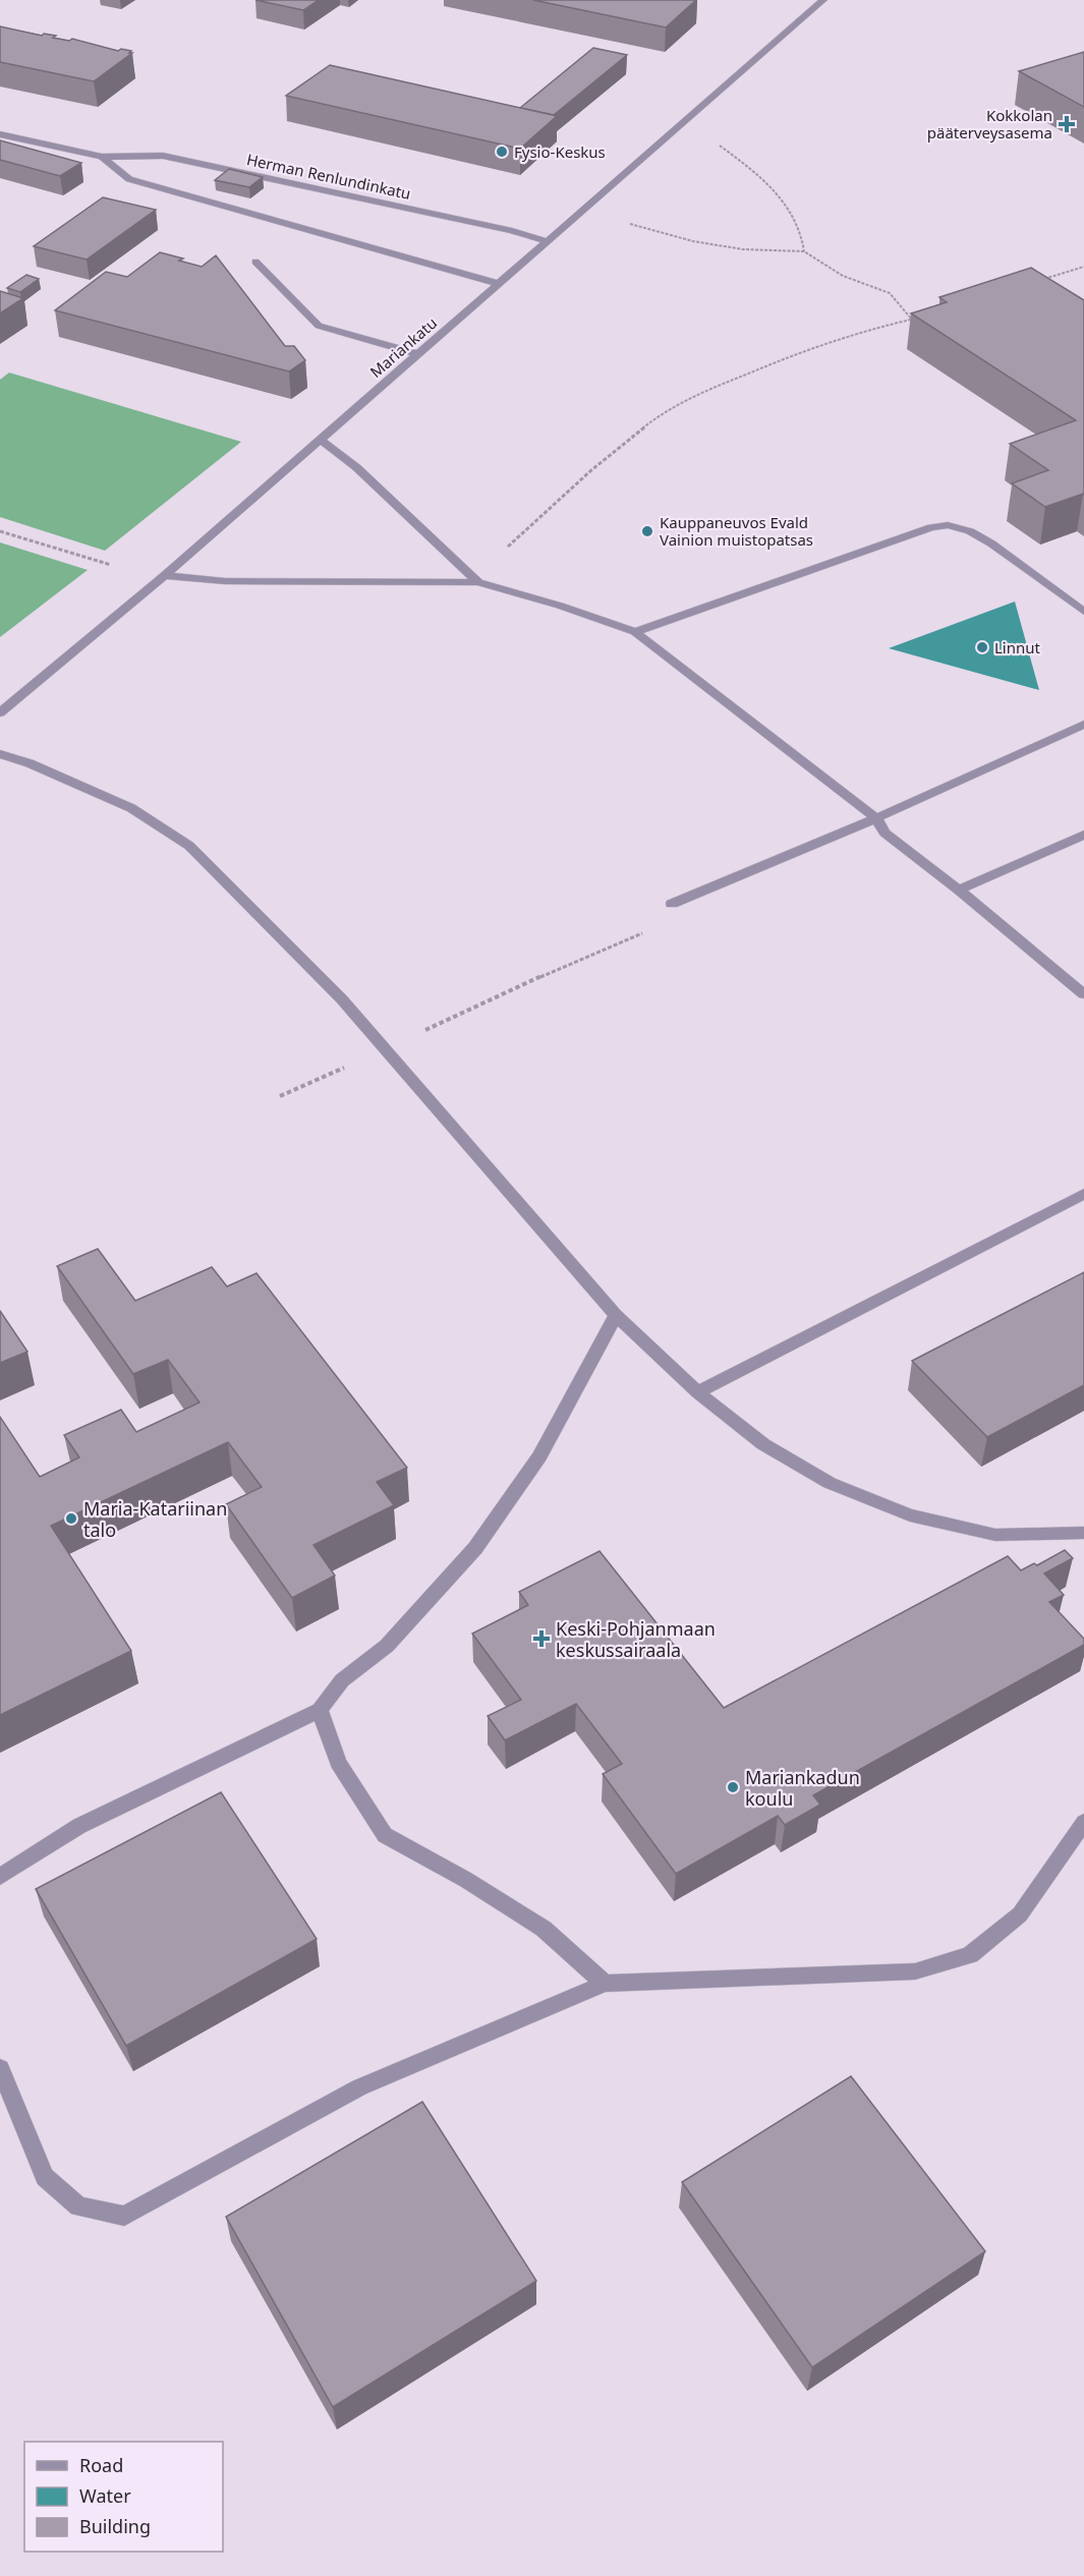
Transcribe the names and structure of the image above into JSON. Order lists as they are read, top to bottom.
{
  "streets": {
    "street": ["Herman Renlundinkatu", "Mariankatu"]
  },
  "crossings": [
    ["Herman Renlundinkatu", "Mariankatu"]
  ],
  "places": {
    "health": ["Kokkolan pääterveysasema", "Keski-Pohjanmaan keskussairaala"],
    "other": [
      "Fysio-Keskus",
      "Kauppaneuvos Evald Vainion muistopatsas",
      "Linnut",
      "Maria-Katariinan talo",
      "Mariankadun koulu"
    ]
  },
  "legend": ["Road", "Water", "Building"]
}
